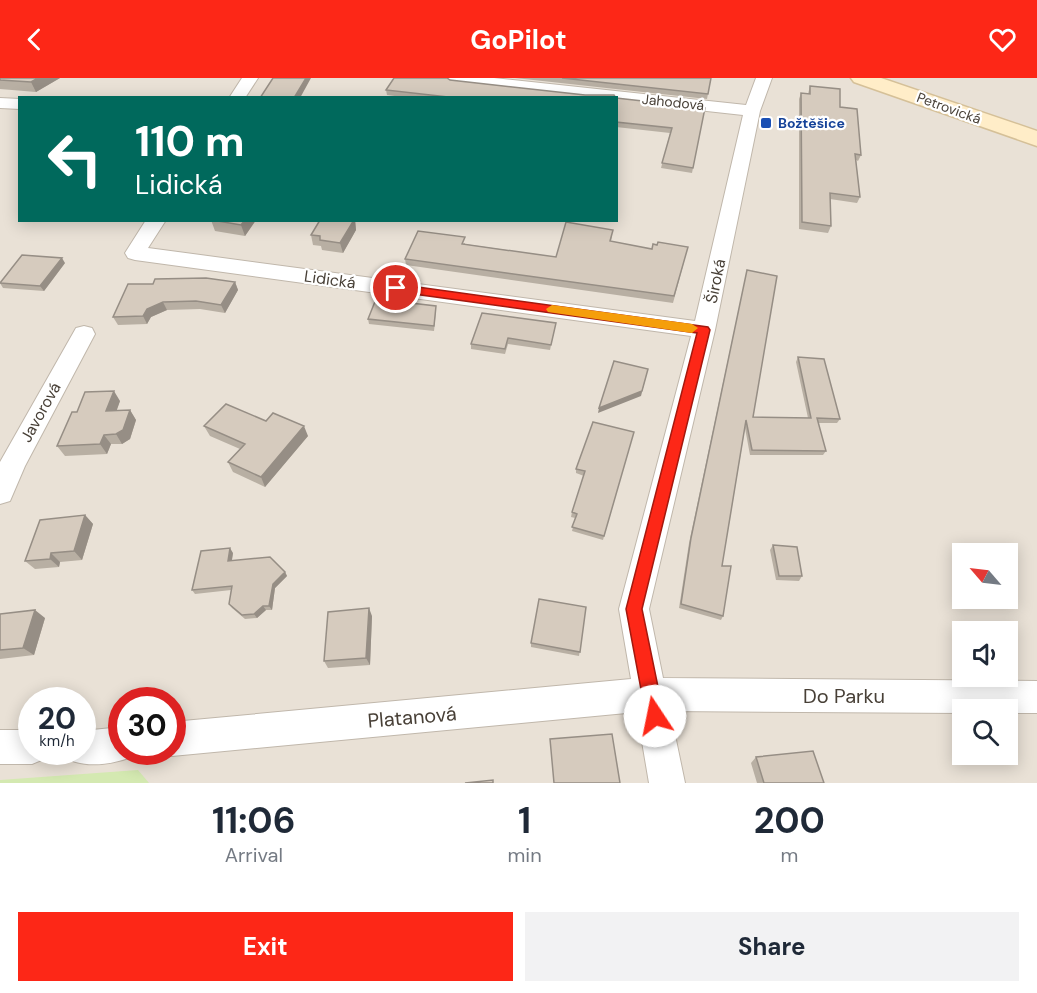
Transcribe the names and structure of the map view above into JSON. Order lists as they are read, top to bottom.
{
  "streets": {
    "main road": ["Petrovická"],
    "street": [
      "Jahodová",
      "Lidická",
      "Široká",
      "Javorová",
      "Do Parku",
      "Platanová"
    ]
  },
  "crossings": [
    ["Jahodová", "Široká"],
    ["Lidická", "Široká"],
    ["Široká", "Do Parku"],
    ["Široká", "Platanová"],
    ["Do Parku", "Platanová"]
  ],
  "places": {
    "transit": ["Božtěšice"]
  },
  "north": "top left",
  "page": {
    "header": "GoPilot",
    "turn": ["110 m", "Lidická"],
    "speed": "20 km/h",
    "limit": "30",
    "eta": [
      "11:06",
      "Arrival",
      "1",
      "min",
      "200",
      "m"
    ],
    "buttons": ["Exit", "Share"]
  }
}
